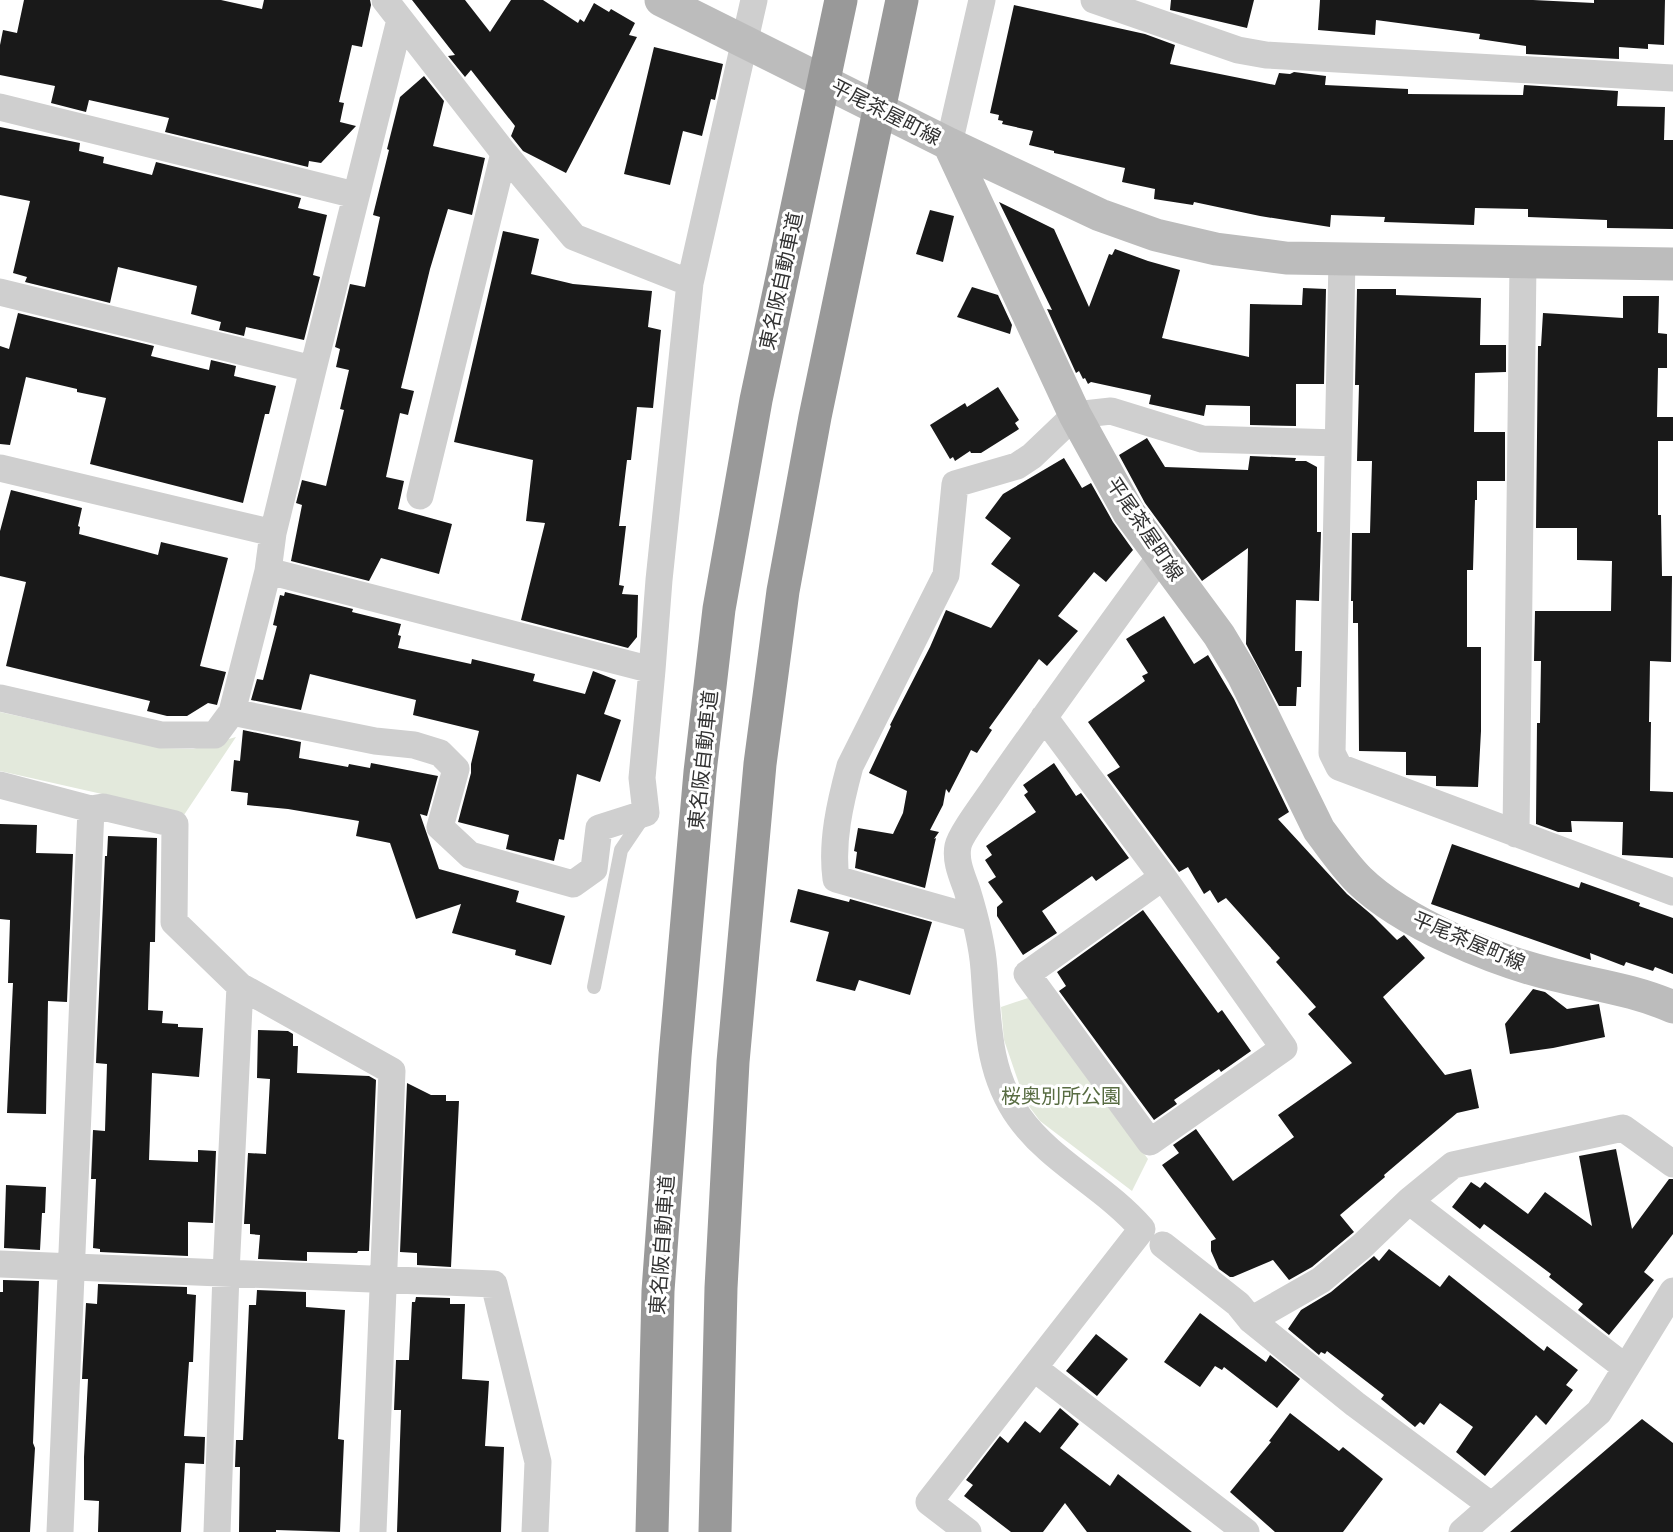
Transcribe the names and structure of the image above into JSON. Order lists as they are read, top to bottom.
{
  "streets": {
    "highway": ["東名阪自動車道"],
    "main road": ["平尾茶屋町線"]
  },
  "parks": ["桜奥別所公園"]
}
